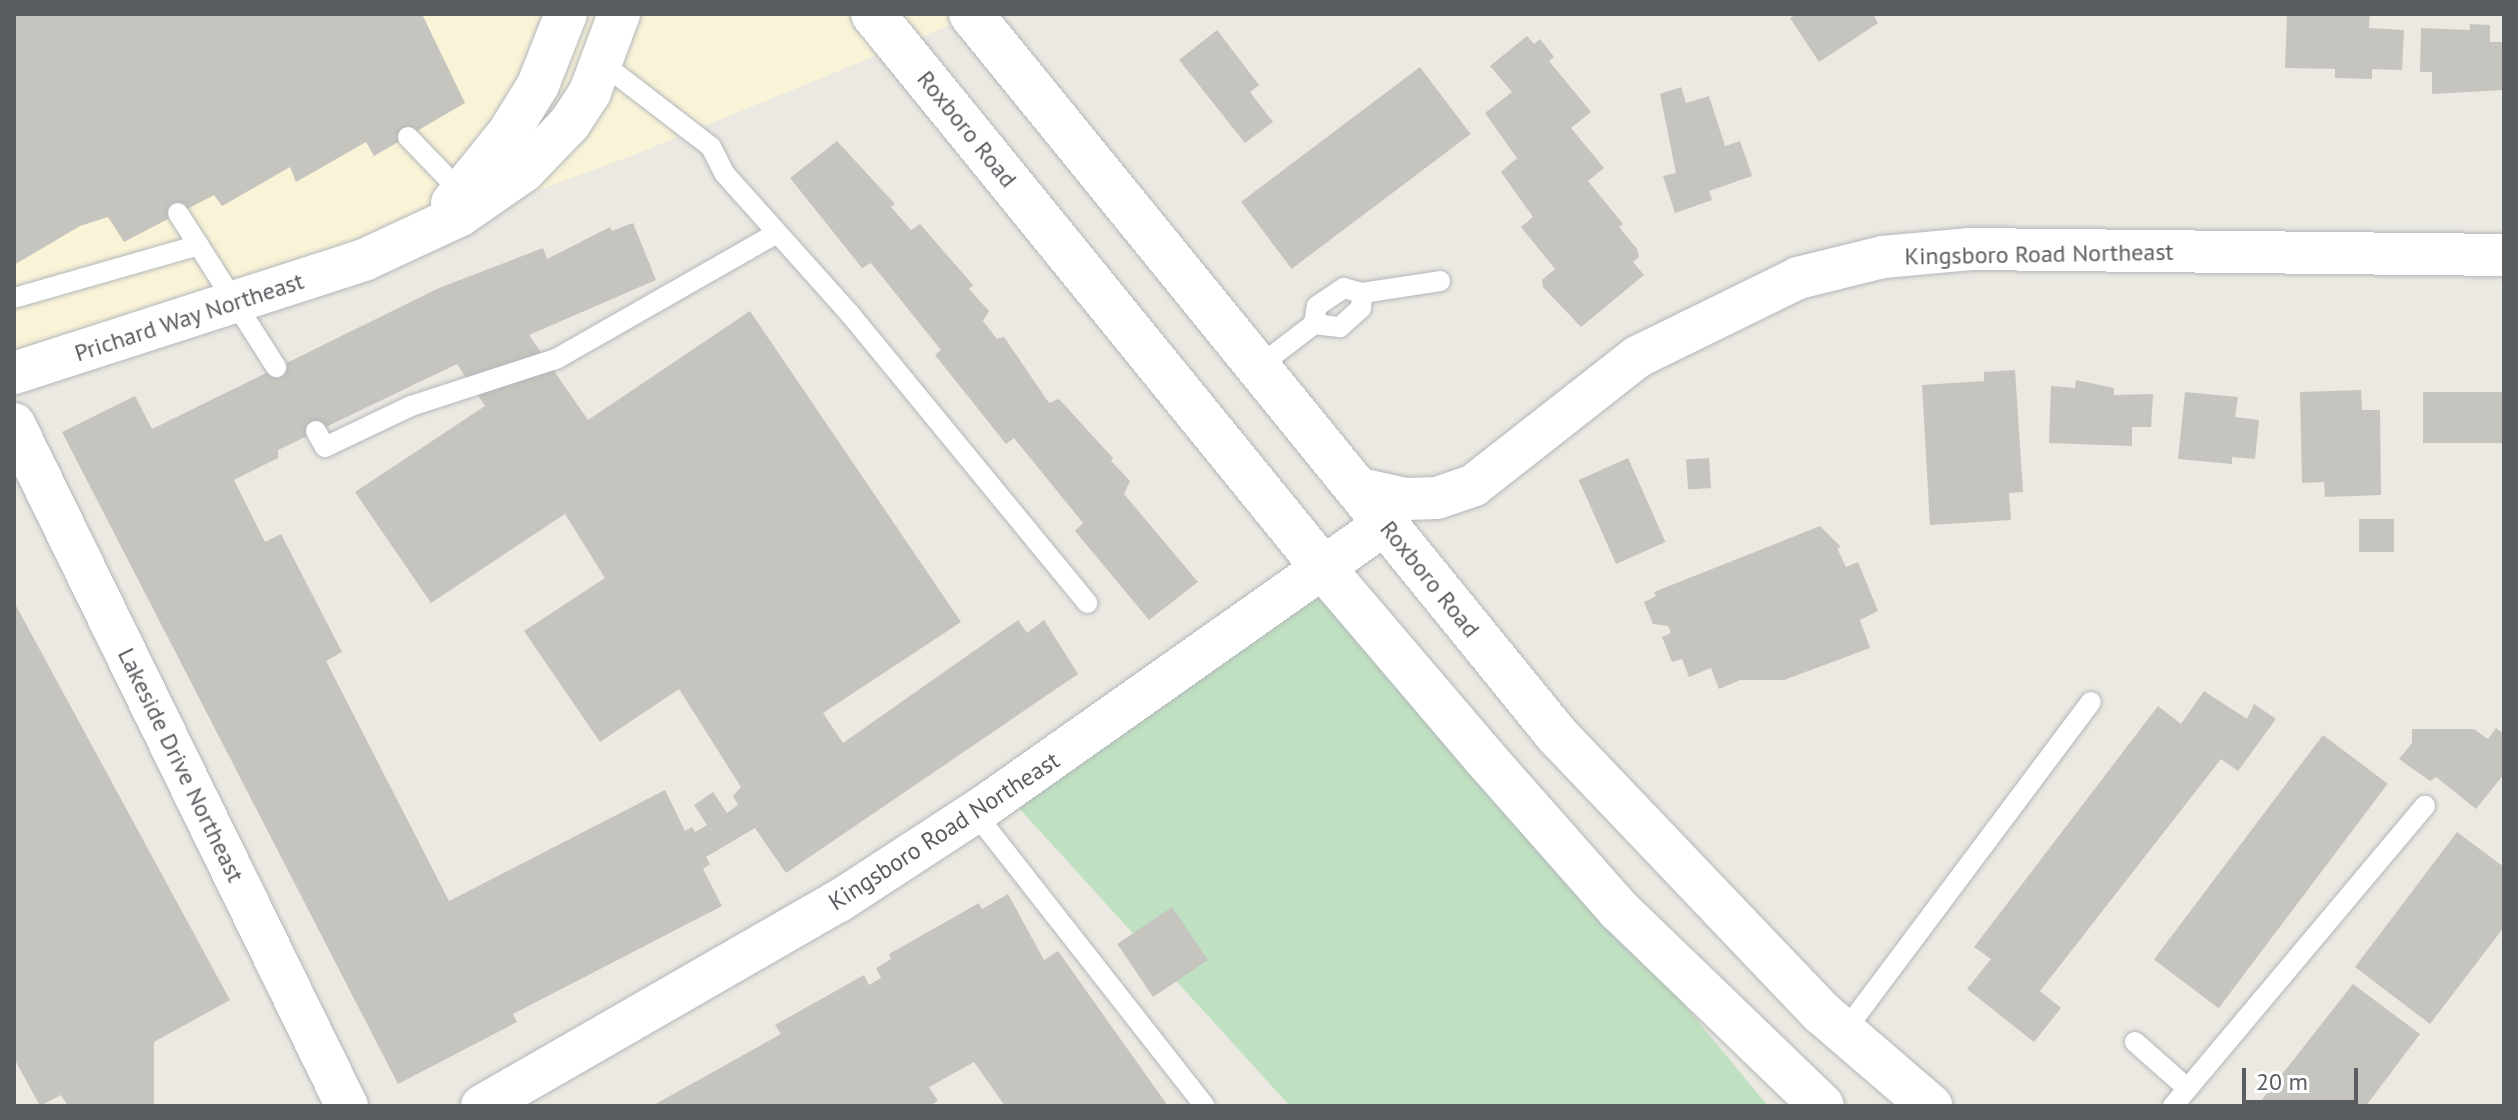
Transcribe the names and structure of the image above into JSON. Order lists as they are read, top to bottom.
{
  "streets": {
    "main road": ["Roxboro Road"],
    "street": ["Kingsboro Road Northeast", "Prichard Way Northeast", "Lakeside Drive Northeast"]
  },
  "crossings": [
    ["Roxboro Road", "Kingsboro Road Northeast"]
  ],
  "scale_bar": "20 m"
}
